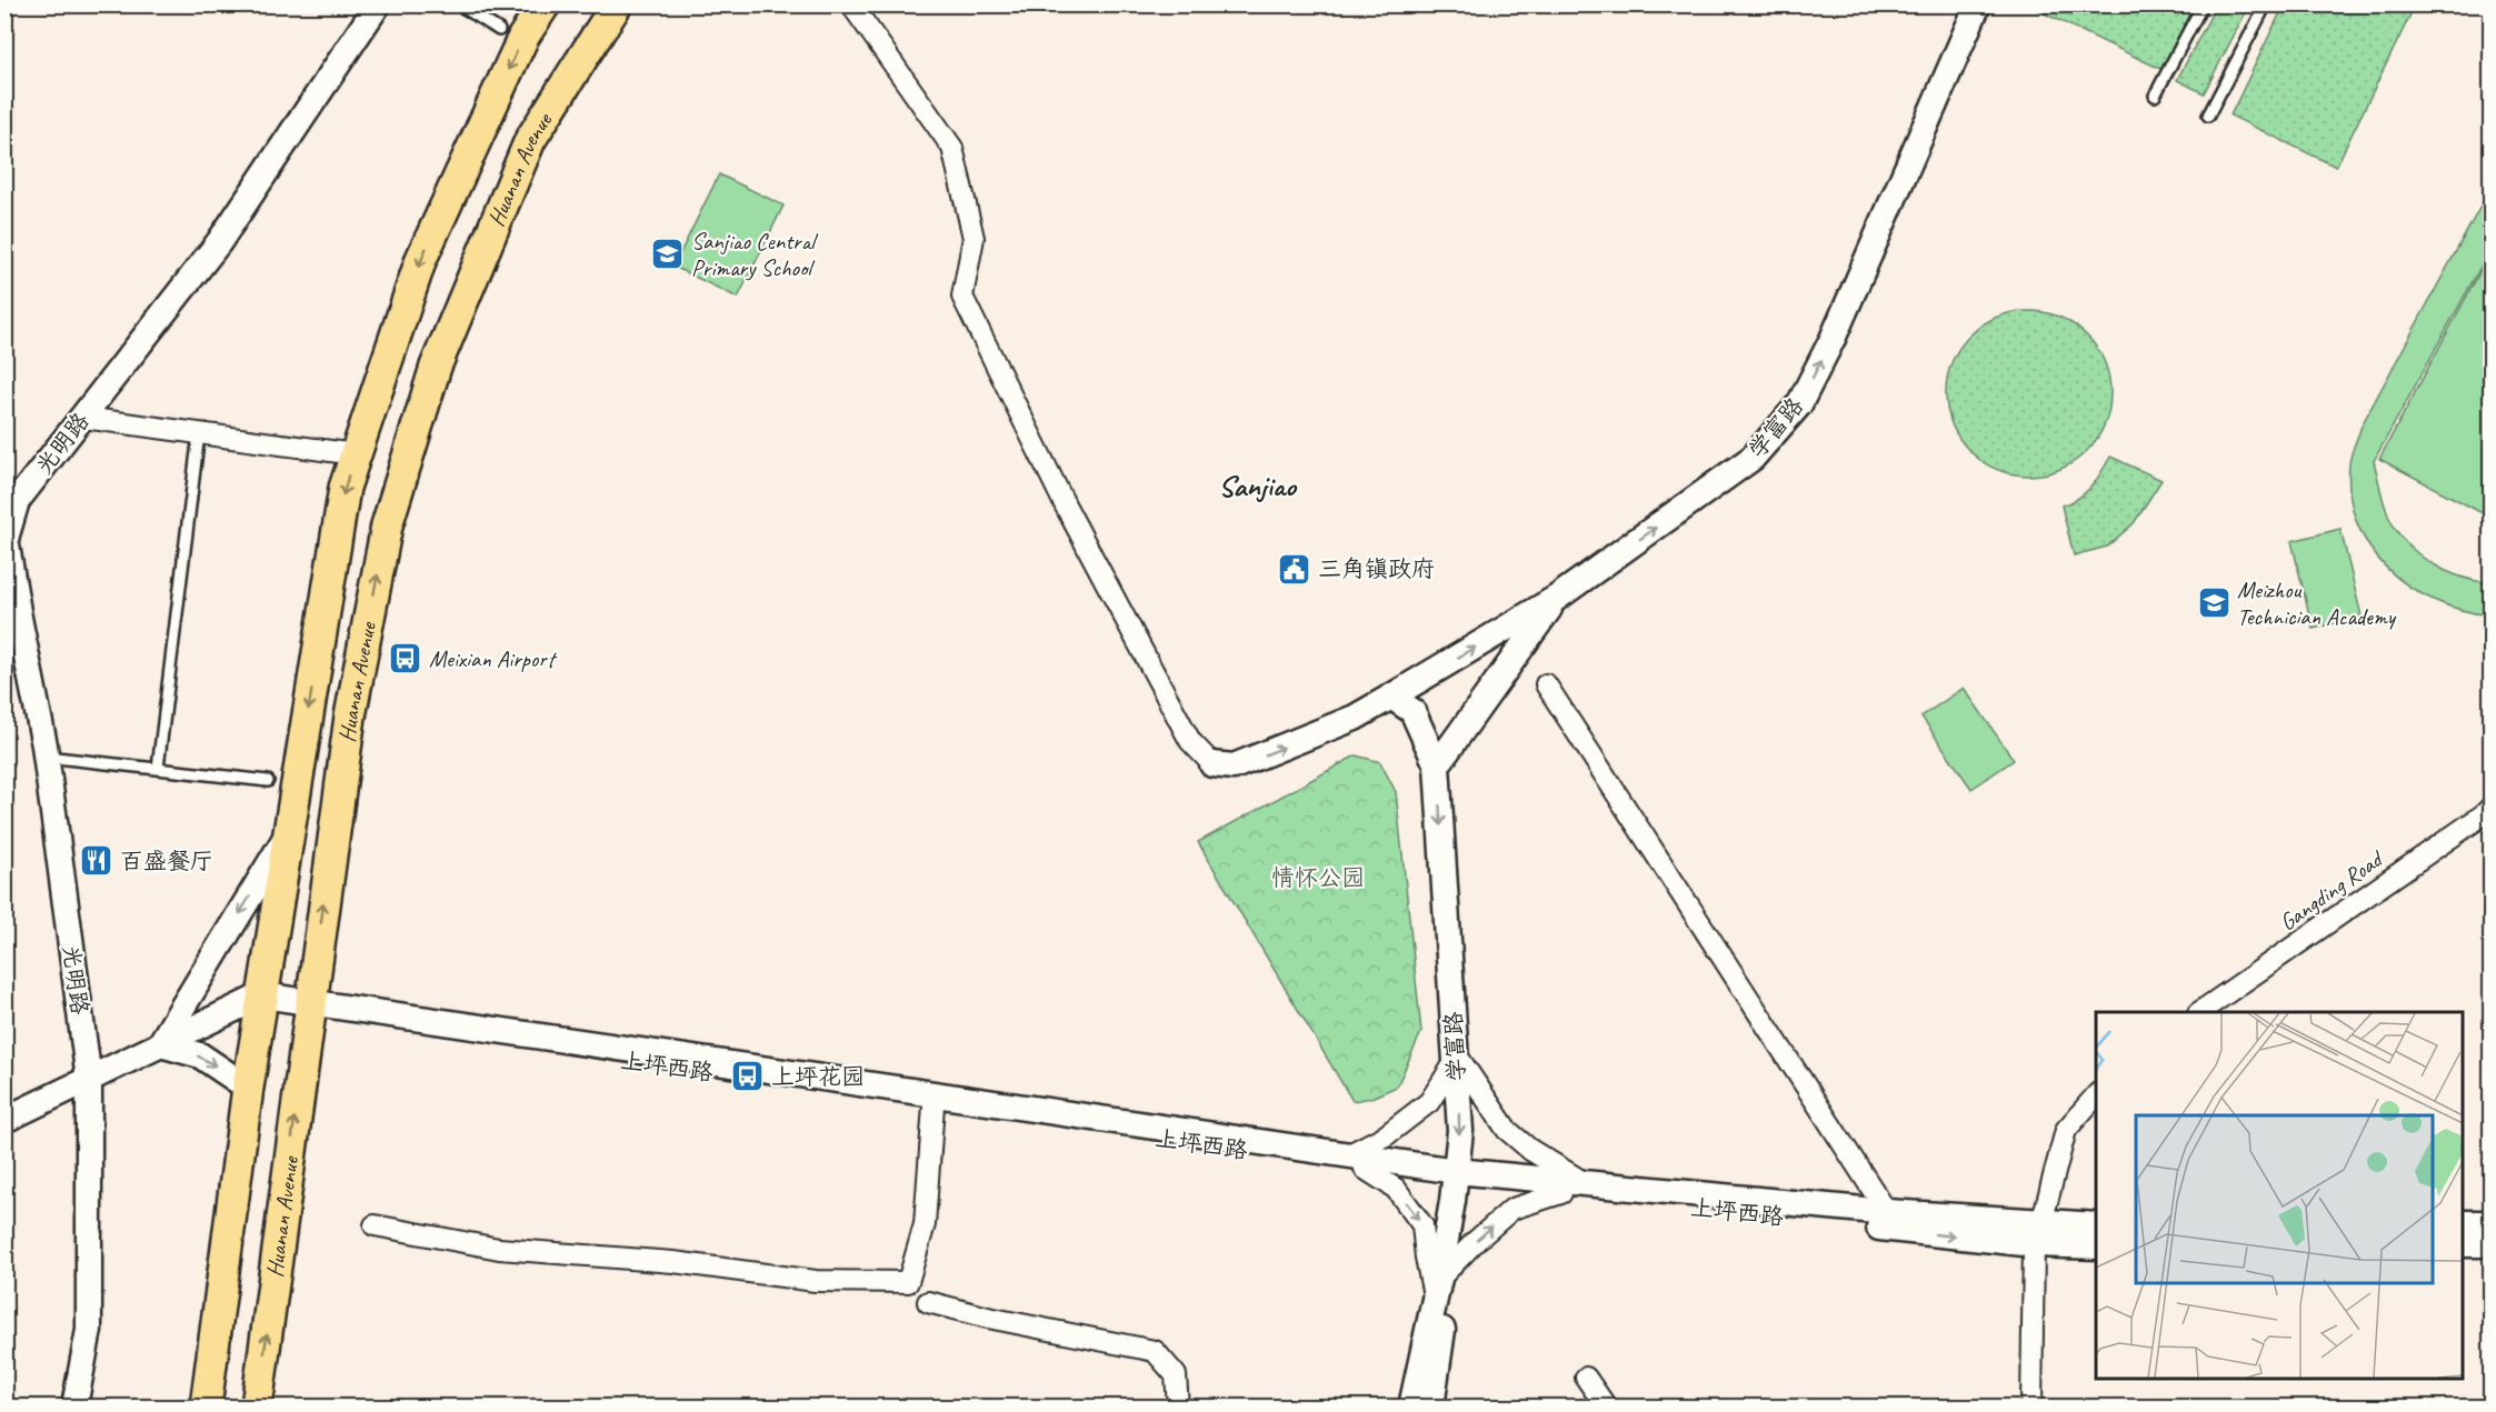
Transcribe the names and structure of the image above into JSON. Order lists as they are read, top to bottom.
{
  "streets": {
    "main road": ["Huanan Avenue"],
    "street": [
      "学富路",
      "光明路",
      "Gangding Road",
      "上坪西路"
    ]
  },
  "crossings": [
    ["Huanan Avenue", "上坪西路"],
    ["学富路", "上坪西路"]
  ],
  "districts": ["Sanjiao"],
  "parks": ["情怀公园"],
  "places": {
    "school or university": ["Sanjiao Central Primary School", "Meizhou Technician Academy"],
    "public building": ["三角镇政府"],
    "bus stop": ["Meixian Airport", "上坪花园"],
    "restaurant": ["百盛餐厅"]
  }
}
